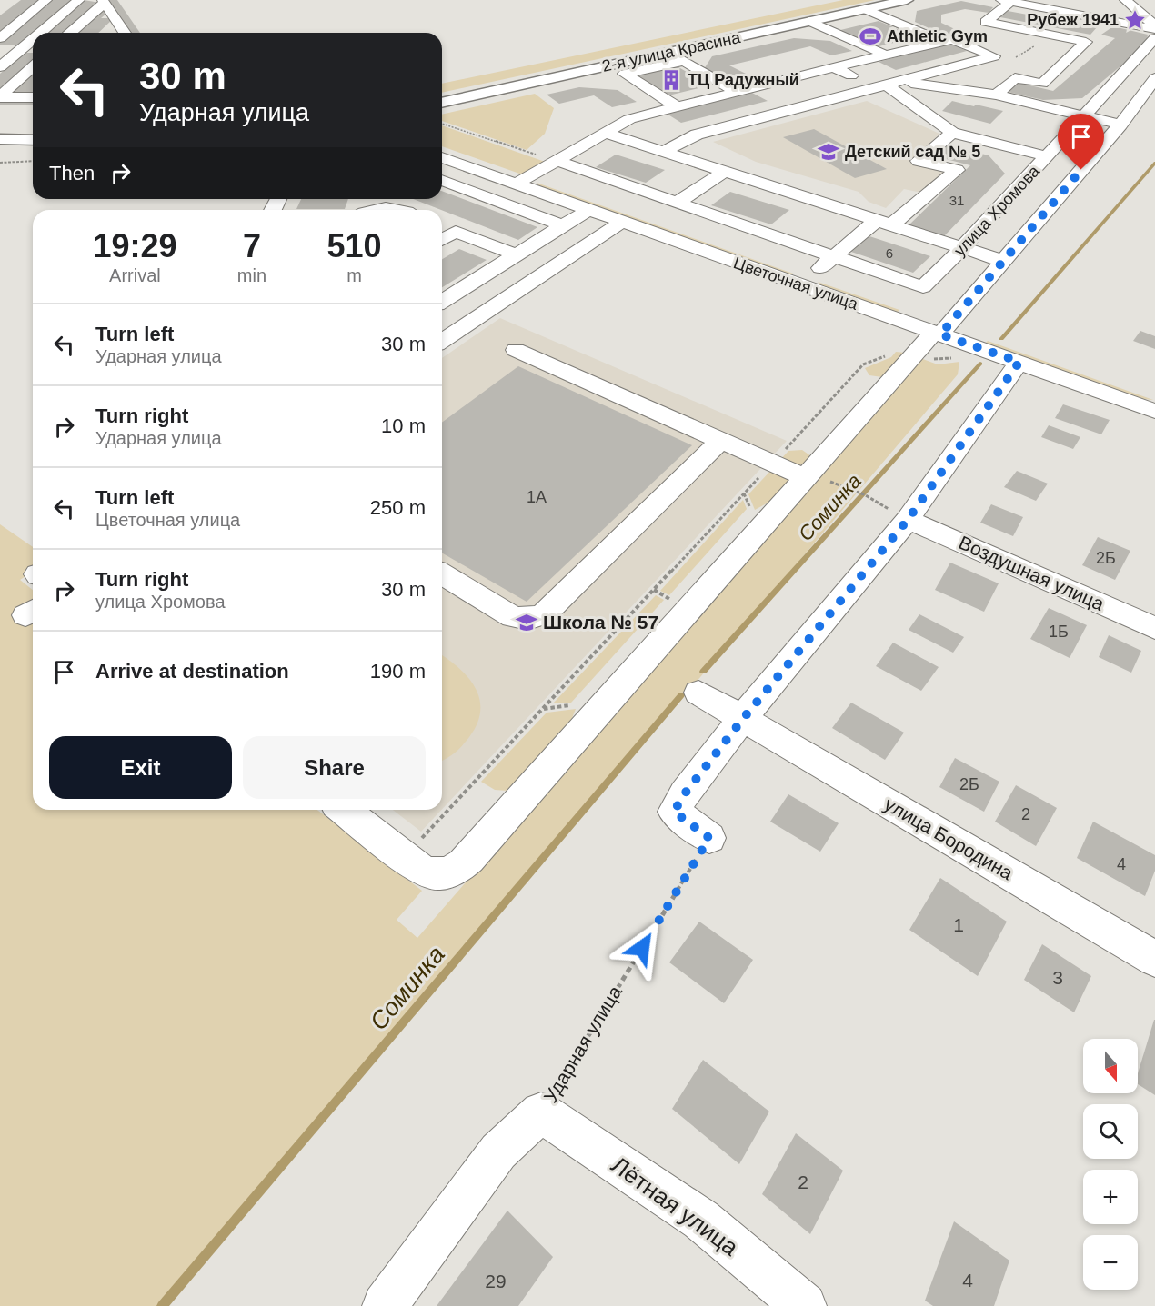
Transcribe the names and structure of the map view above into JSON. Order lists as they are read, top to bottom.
{
  "streets": {
    "main road": ["2-я улица Красина"],
    "street": [
      "улица Хромова",
      "Цветочная улица",
      "Воздушная улица",
      "улица Бородина",
      "Ударная улица",
      "Лётная улица"
    ]
  },
  "crossings": [
    ["улица Хромова", "Цветочная улица"],
    ["Ударная улица", "Лётная улица"]
  ],
  "water": ["Соминка"],
  "places": {
    "place": ["Рубеж 1941"],
    "sports": ["Athletic Gym"],
    "building": ["ТЦ Радужный"],
    "school or university": ["Детский сад № 5", "Школа № 57"]
  },
  "house_numbers": [
    "31",
    "6",
    "1А",
    "2Б",
    "1Б",
    "2Б",
    "2",
    "4",
    "1",
    "3",
    "2",
    "4",
    "29"
  ],
  "north": "bottom",
  "page": {
    "turn": ["30 m", "Ударная улица"],
    "then": "Then",
    "eta": [
      "19:29",
      "Arrival",
      "7",
      "min",
      "510",
      "m"
    ],
    "list": [
      {
        "name": "Turn left",
        "note": "Ударная улица",
        "value": "30 m"
      },
      {
        "name": "Turn right",
        "note": "Ударная улица",
        "value": "10 m"
      },
      {
        "name": "Turn left",
        "note": "Цветочная улица",
        "value": "250 m"
      },
      {
        "name": "Turn right",
        "note": "улица Хромова",
        "value": "30 m"
      },
      {
        "name": "Arrive at destination",
        "value": "190 m"
      }
    ],
    "buttons": ["Exit", "Share"],
    "map_buttons": ["+", "−"]
  }
}
